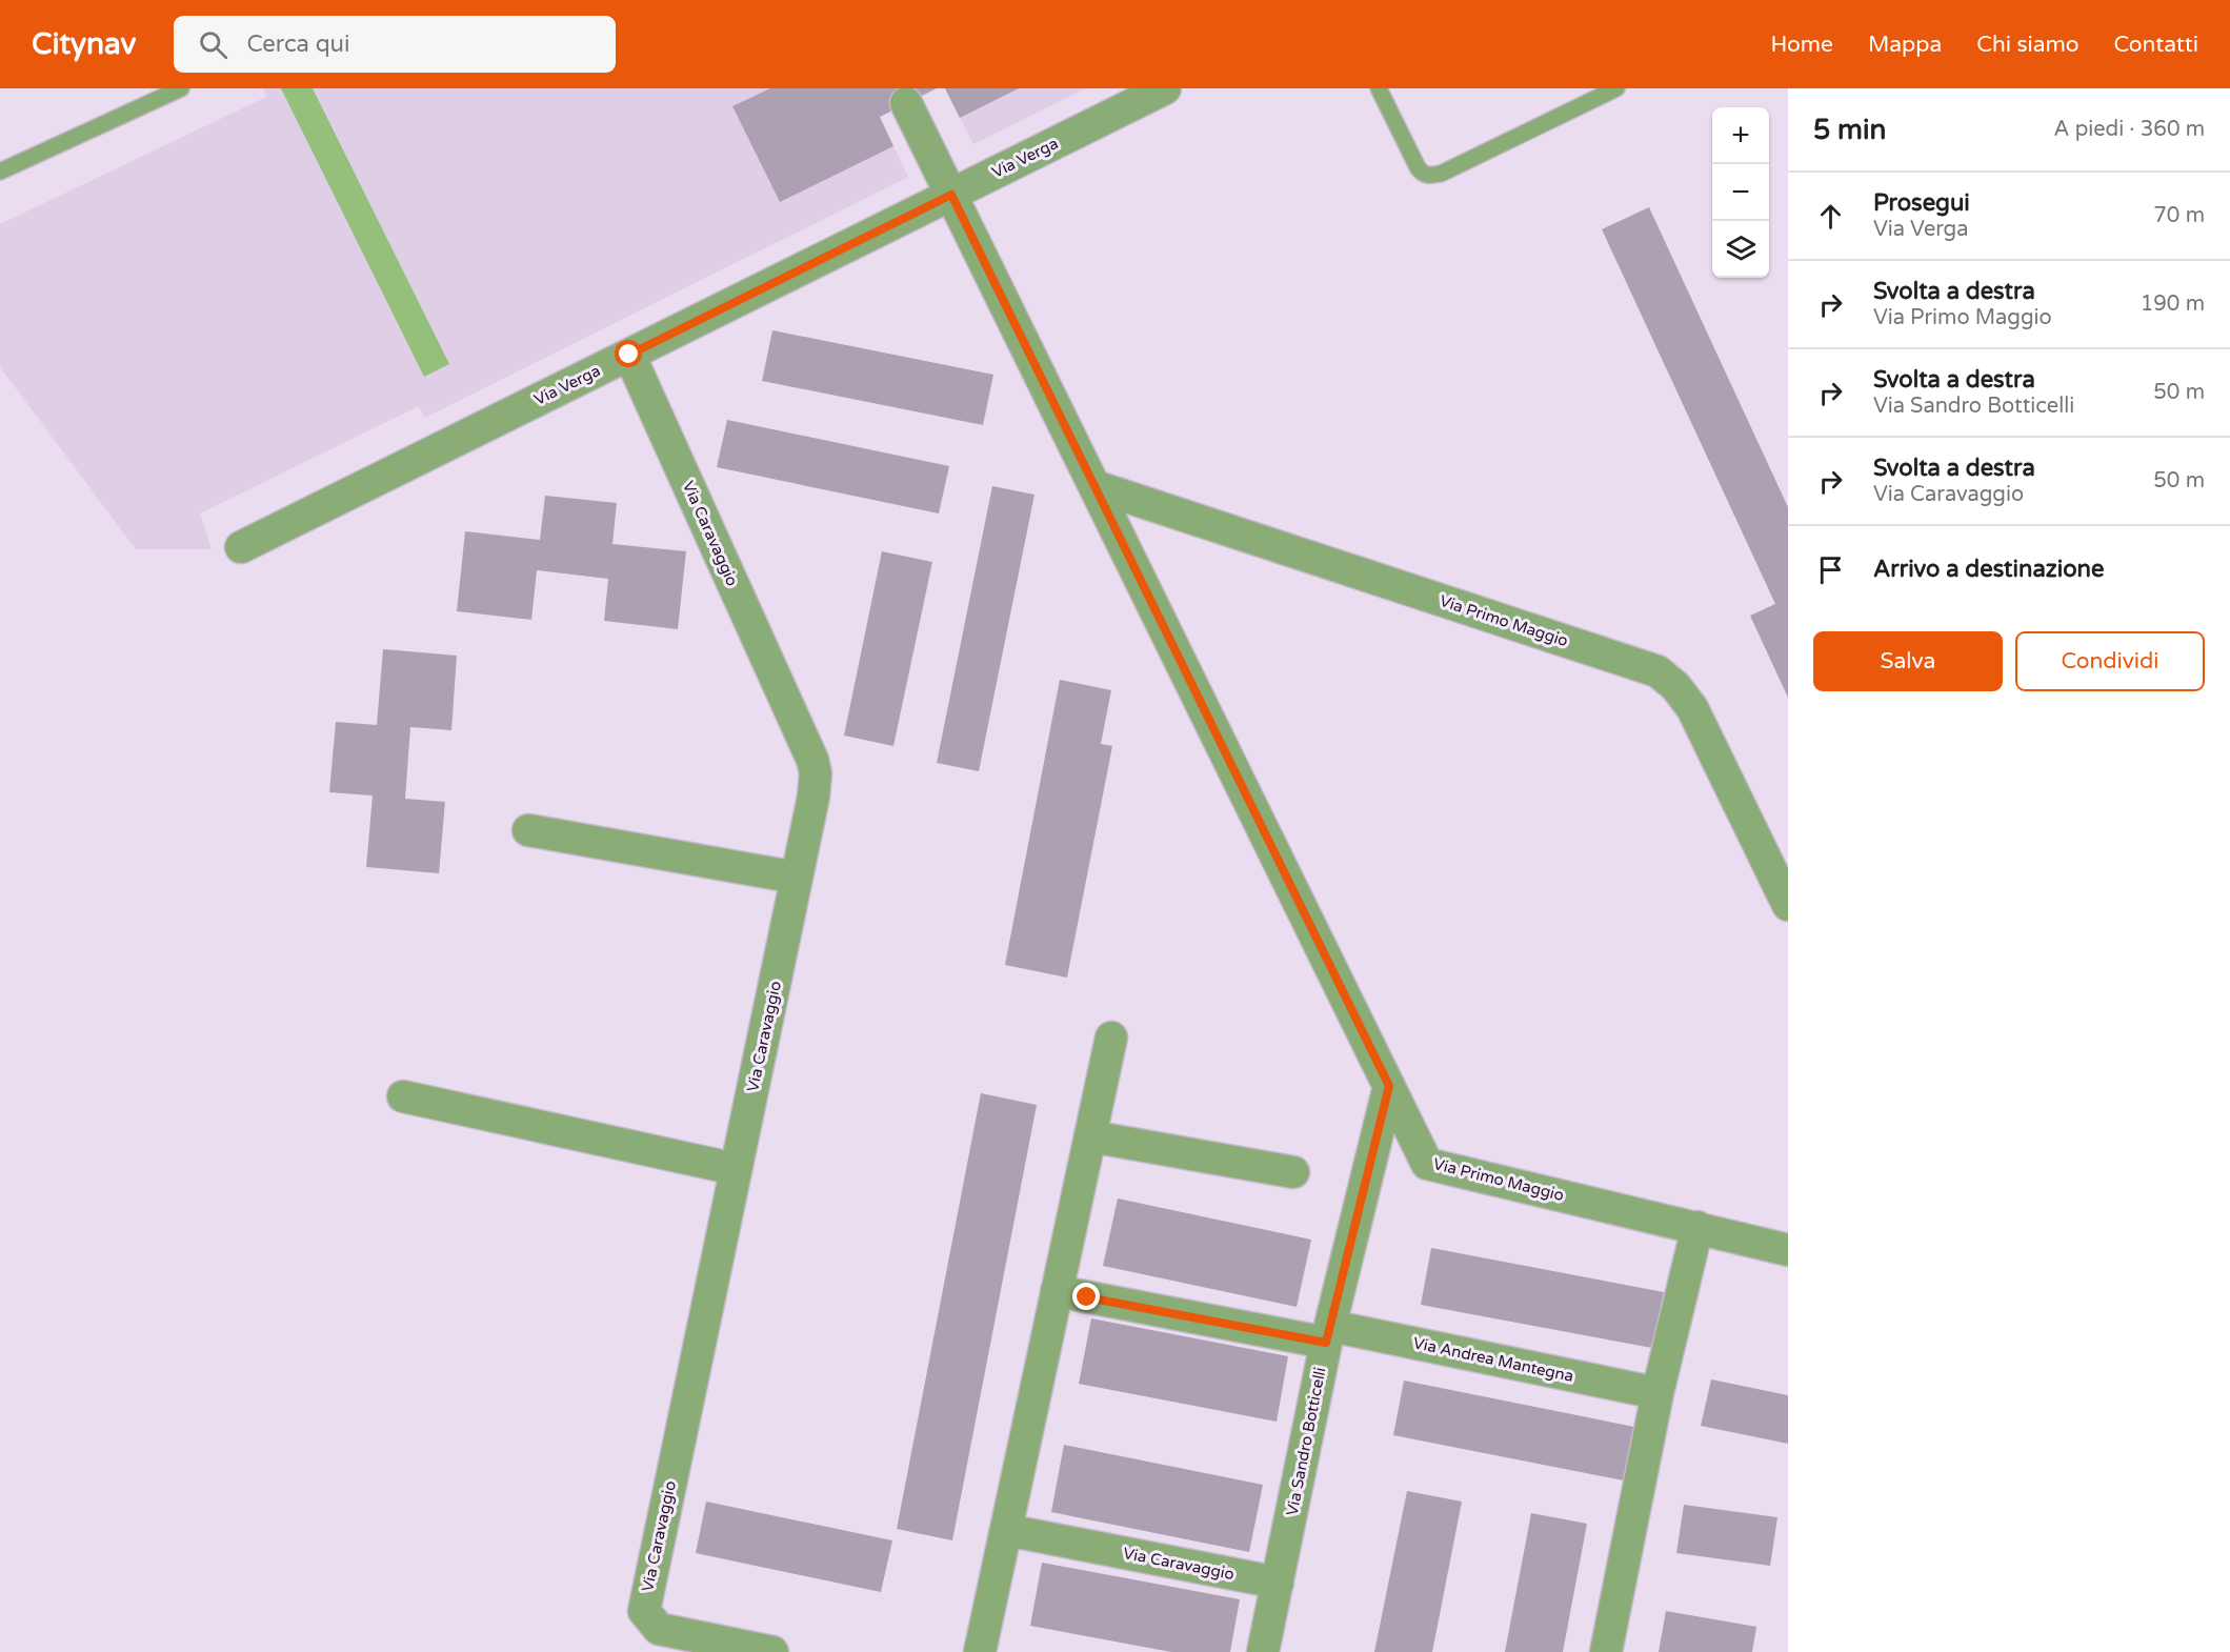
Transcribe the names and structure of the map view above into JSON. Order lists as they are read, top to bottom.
{
  "streets": {
    "street": [
      "Via Verga",
      "Via Caravaggio",
      "Via Primo Maggio",
      "Via Andrea Mantegna",
      "Via Sandro Botticelli"
    ]
  },
  "crossings": [
    ["Via Verga", "Via Caravaggio"],
    ["Via Verga", "Via Primo Maggio"],
    ["Via Caravaggio", "Via Sandro Botticelli"],
    ["Via Primo Maggio", "Via Sandro Botticelli"],
    ["Via Andrea Mantegna", "Via Sandro Botticelli"]
  ],
  "page": {
    "header": "Citynav",
    "search": "Cerca qui",
    "nav": [
      "Home",
      "Mappa",
      "Chi siamo",
      "Contatti"
    ],
    "heading": ["5 min", "A piedi · 360 m"],
    "map_buttons": ["+", "−"],
    "list": [
      ["Prosegui", "Via Verga", "70 m"],
      ["Svolta a destra", "Via Primo Maggio", "190 m"],
      ["Svolta a destra", "Via Sandro Botticelli", "50 m"],
      ["Svolta a destra", "Via Caravaggio", "50 m"],
      "Arrivo a destinazione"
    ],
    "buttons": ["Salva", "Condividi"]
  }
}
